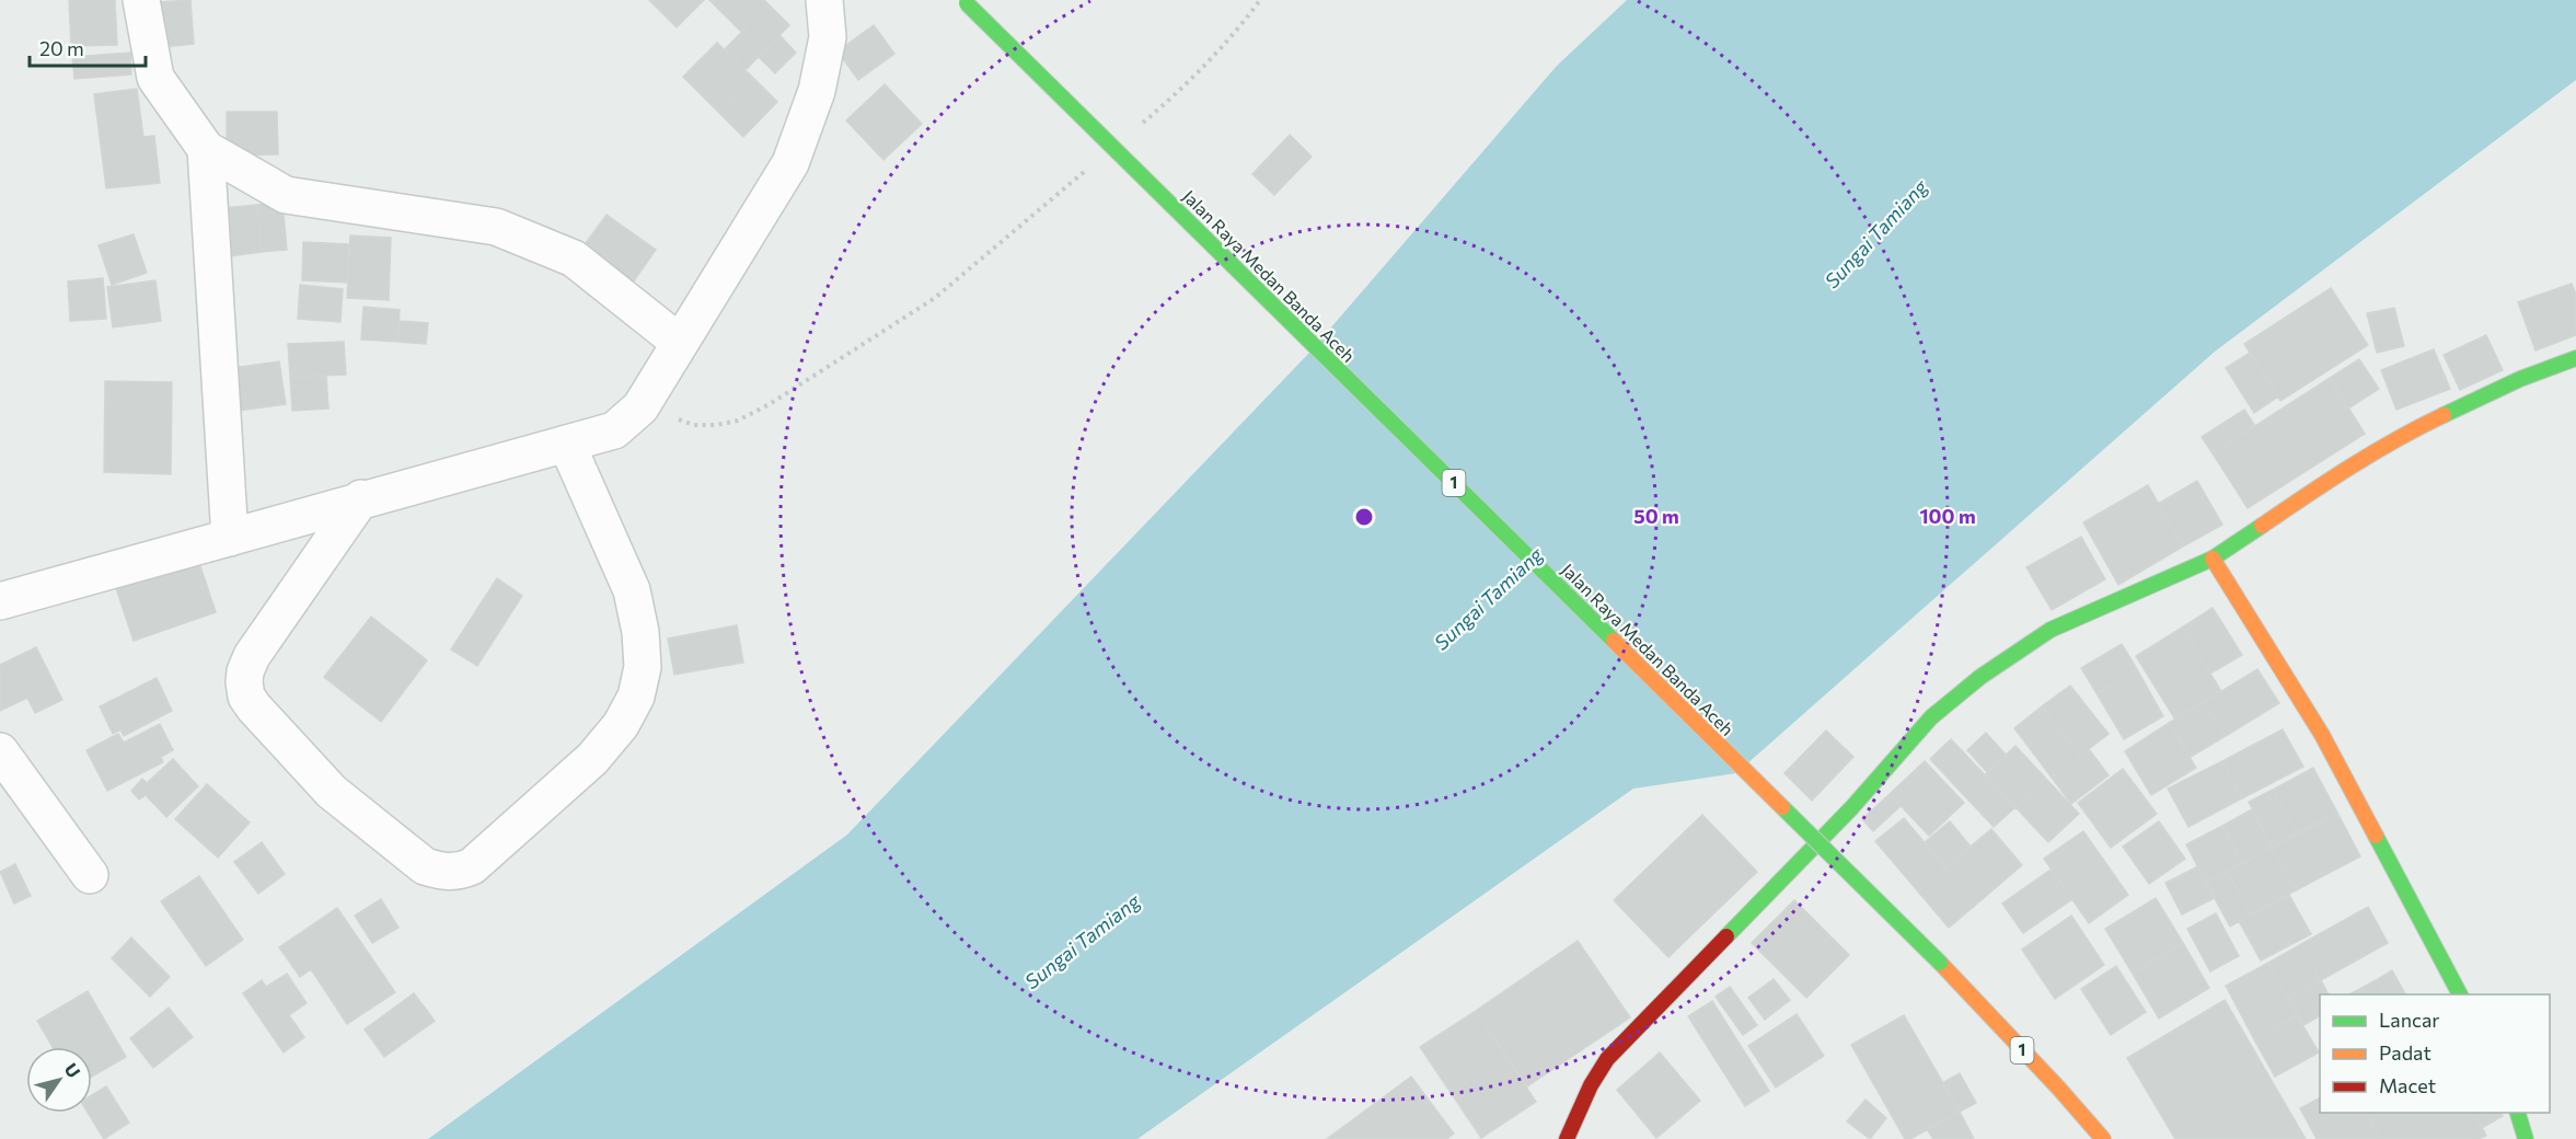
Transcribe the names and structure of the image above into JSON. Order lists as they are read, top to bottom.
{
  "streets": {
    "main road": ["Jalan Raya Medan Banda Aceh", "1"]
  },
  "water": ["Sungai Tamiang"],
  "legend": ["Lancar", "Padat", "Macet"],
  "scale_bar": "20 m",
  "north": "top right",
  "rings": ["50 m", "100 m"]
}
